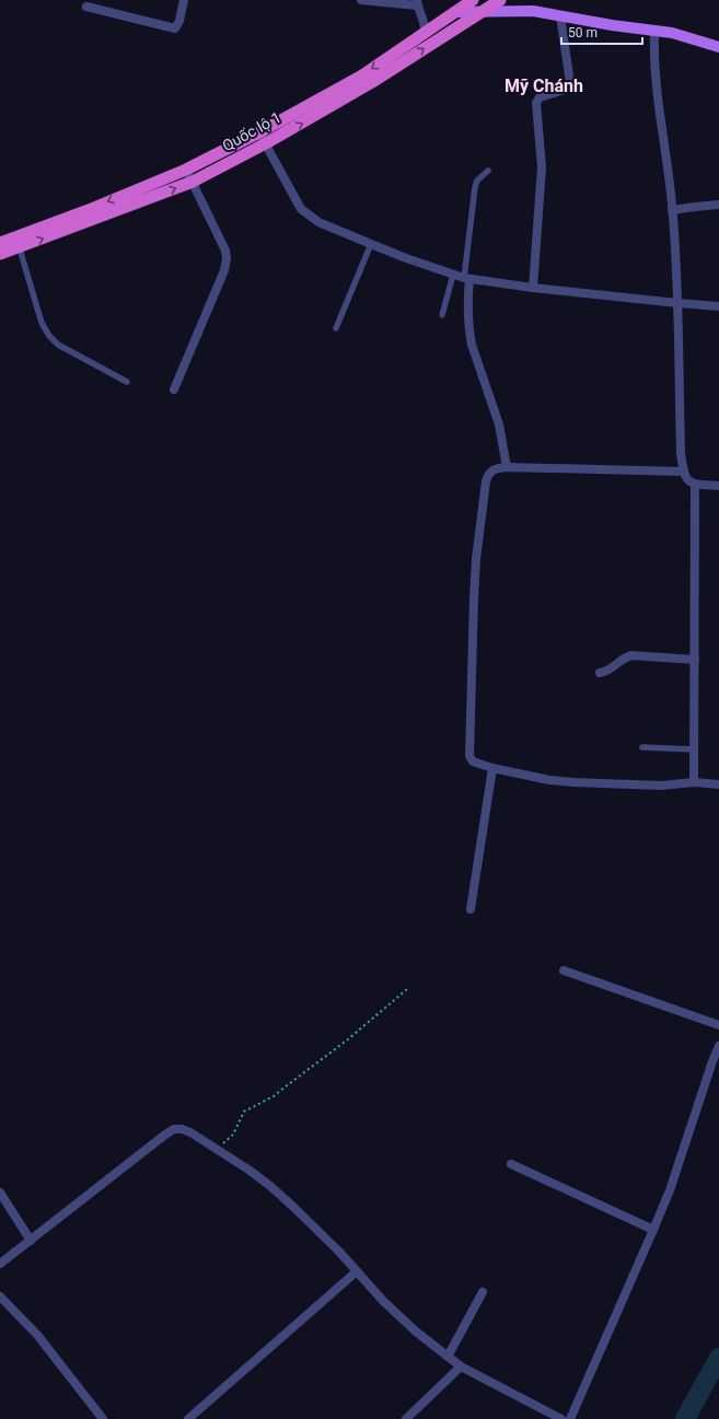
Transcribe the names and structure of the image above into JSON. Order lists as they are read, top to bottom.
{
  "streets": {
    "highway": ["Quốc lộ 1"]
  },
  "districts": ["Mỹ Chánh"],
  "scale_bar": "50 m"
}
